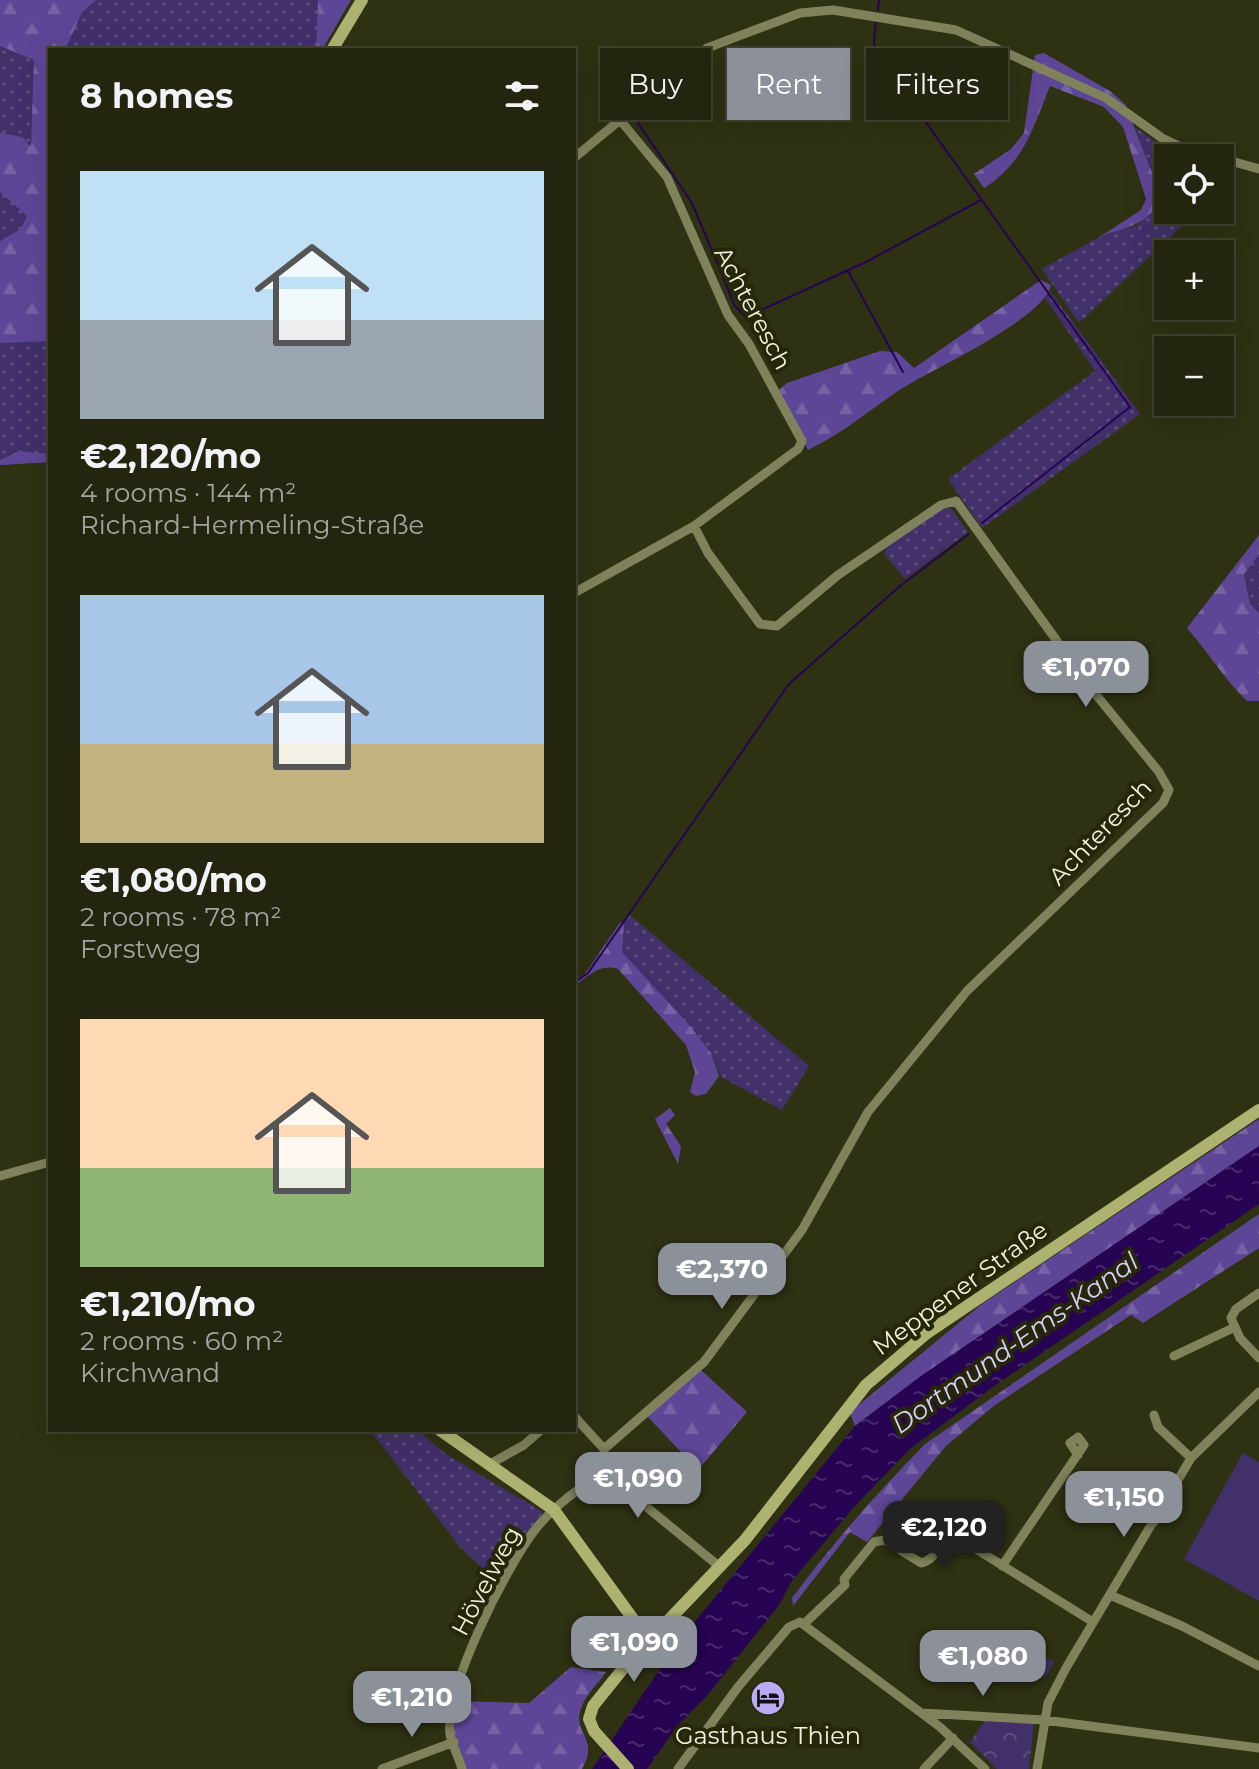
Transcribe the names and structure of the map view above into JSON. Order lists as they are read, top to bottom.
{
  "streets": {
    "main road": ["Meppener Straße"],
    "street": ["Achteresch", "Hövelweg"]
  },
  "water": ["Dortmund-Ems-Kanal"],
  "places": {
    "hotel": ["Gasthaus Thien"]
  },
  "page": {
    "chip": ["Buy", "Rent", "Filters"],
    "heading": "8 homes",
    "map_buttons": ["+", "−"],
    "list": [
      {
        "name": "€2,120/mo",
        "note": "4 rooms · 144 m² · Richard-Hermeling-Straße"
      },
      {
        "name": "€1,080/mo",
        "note": "2 rooms · 78 m² · Forstweg"
      },
      {
        "name": "€1,210/mo",
        "note": "2 rooms · 60 m² · Kirchwand"
      }
    ],
    "price": [
      "€1,070",
      "€2,370",
      "€1,090",
      "€1,150",
      "€2,120",
      "€1,090",
      "€1,080",
      "€1,210"
    ]
  }
}
